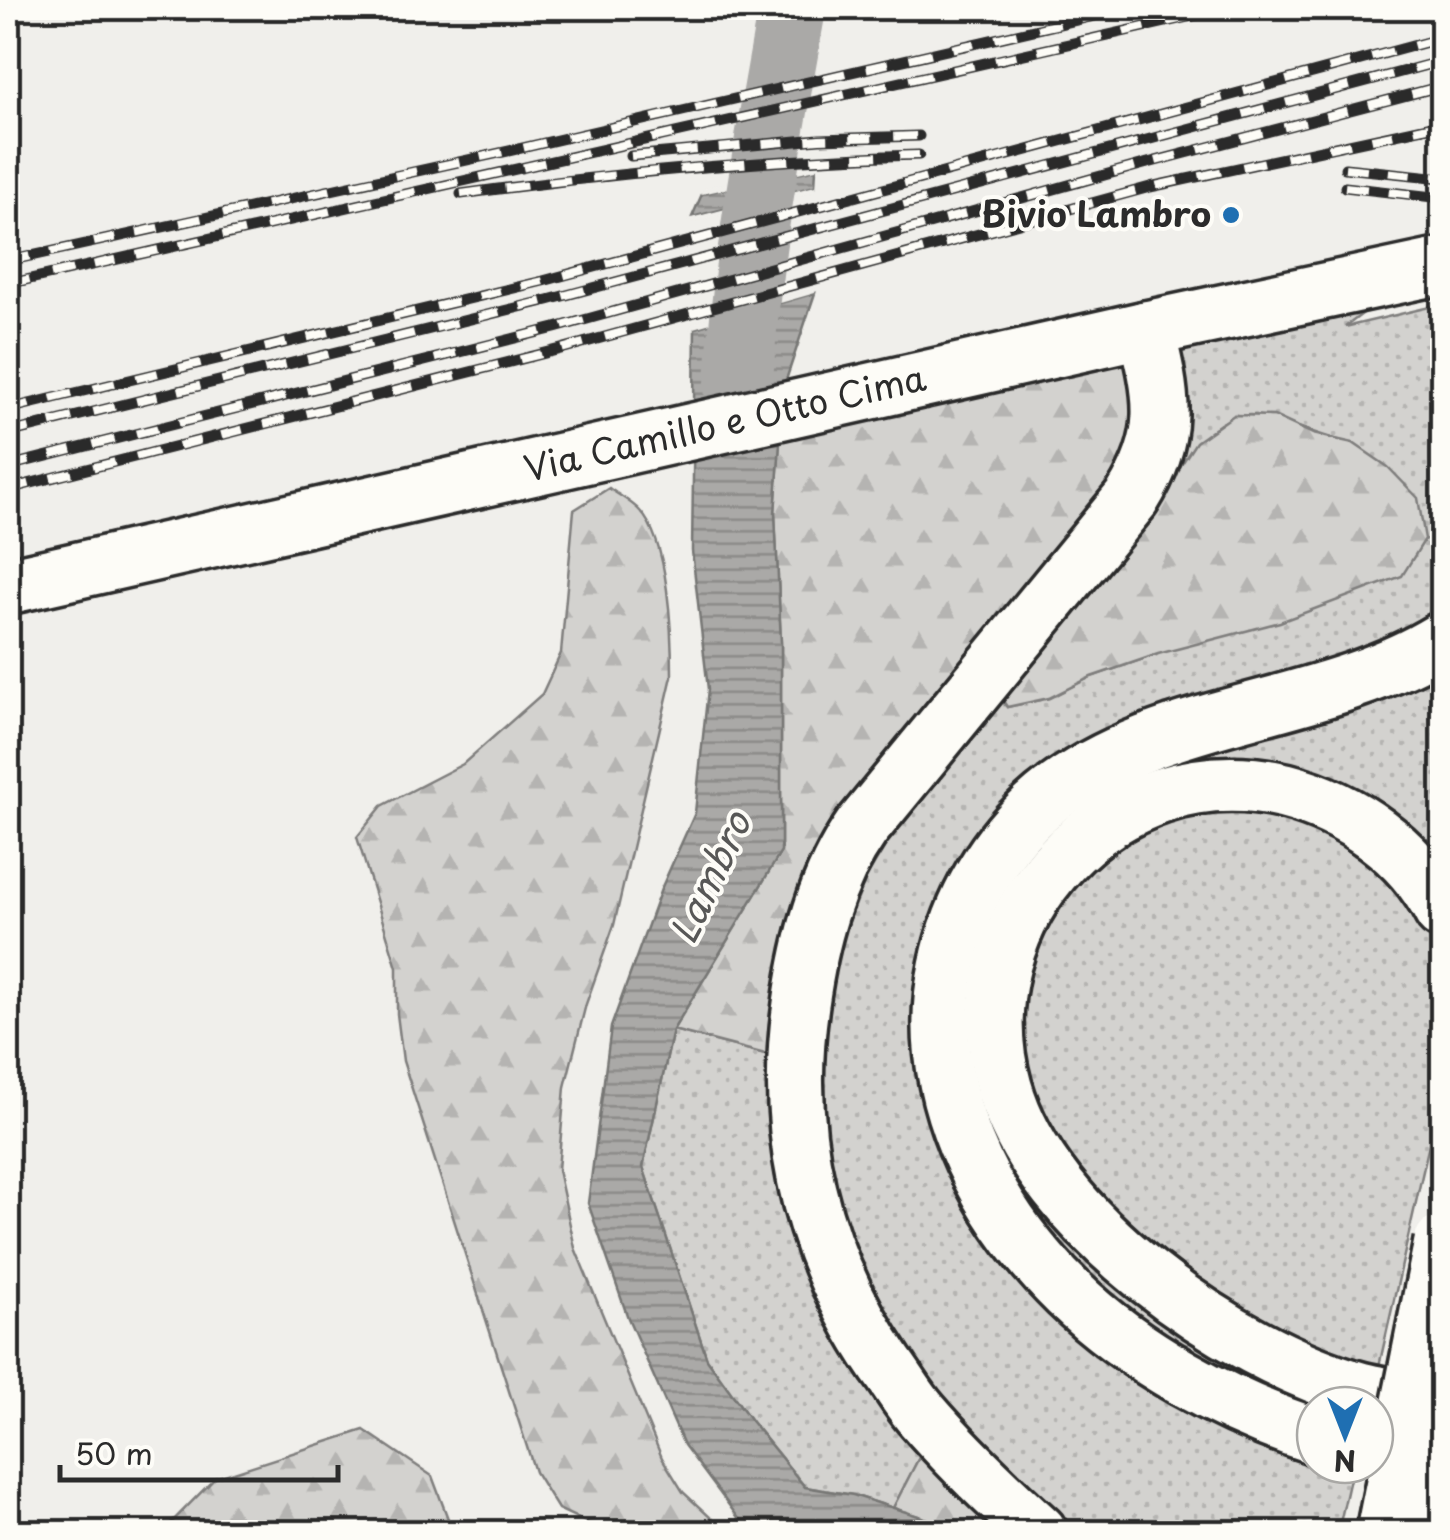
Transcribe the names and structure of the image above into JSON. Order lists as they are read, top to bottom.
{
  "streets": {
    "main road": ["Via Camillo e Otto Cima"]
  },
  "water": ["Lambro"],
  "places": ["Bivio Lambro"],
  "scale_bar": "50 m",
  "north": "bottom"
}
